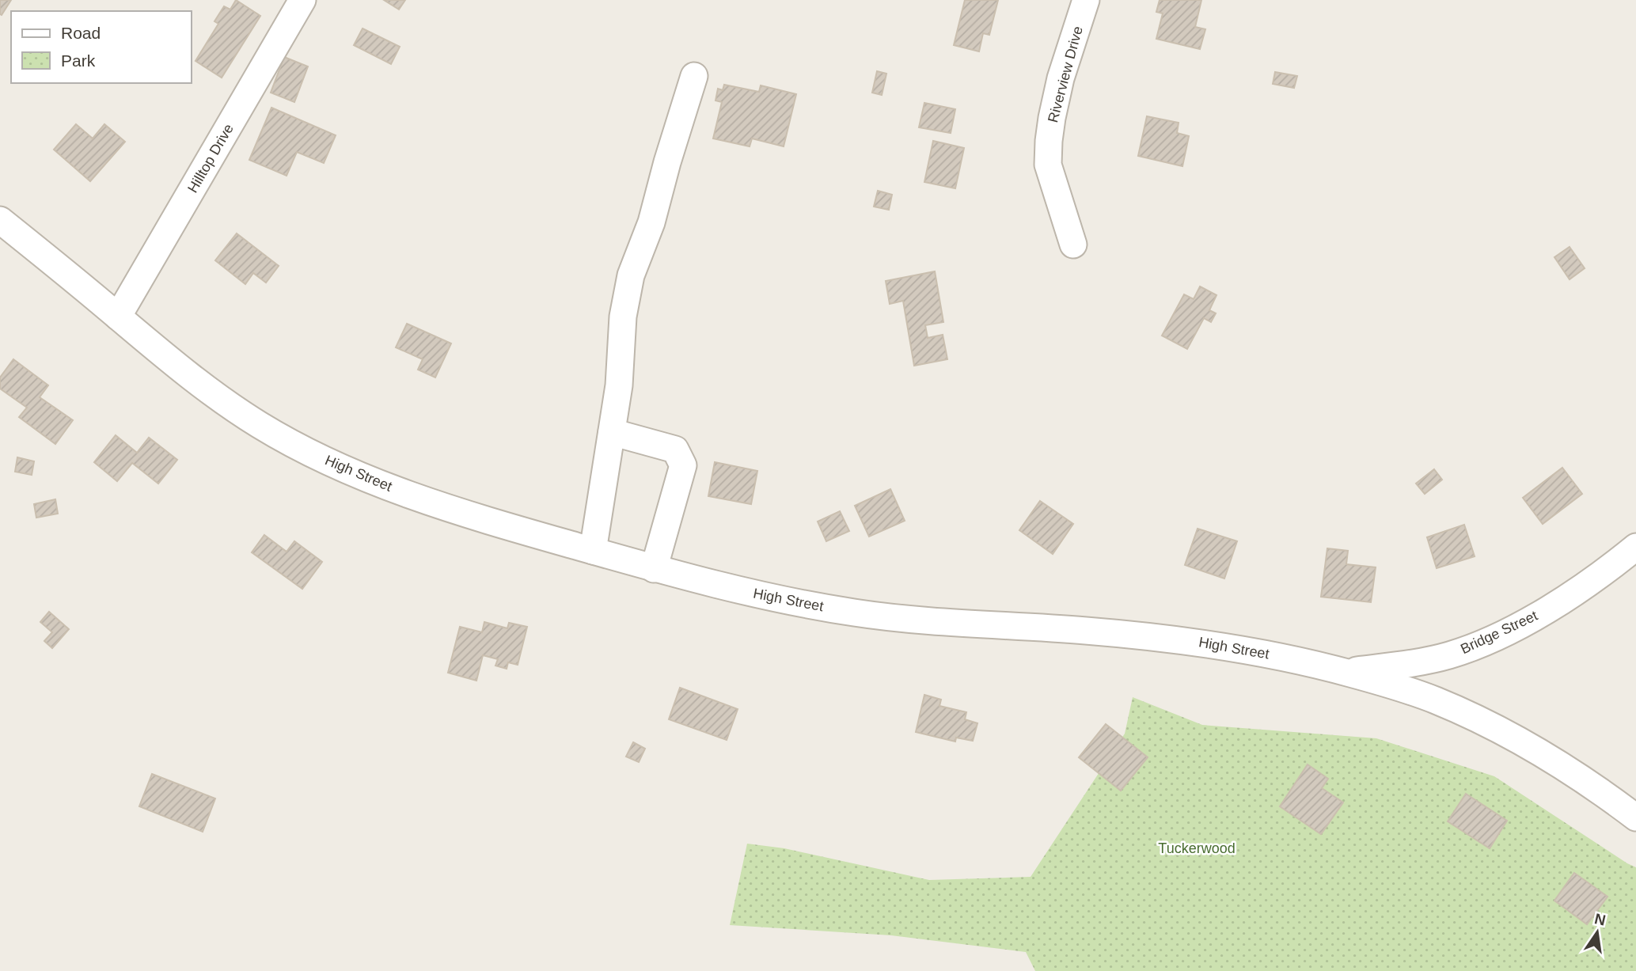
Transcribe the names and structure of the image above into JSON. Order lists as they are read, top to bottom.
{
  "streets": {
    "street": [
      "Riverview Drive",
      "Hilltop Drive",
      "High Street",
      "Bridge Street"
    ]
  },
  "crossings": [
    ["Hilltop Drive", "High Street"],
    ["High Street", "Bridge Street"]
  ],
  "parks": ["Tuckerwood"],
  "legend": ["Road", "Park"],
  "north": "top"
}
